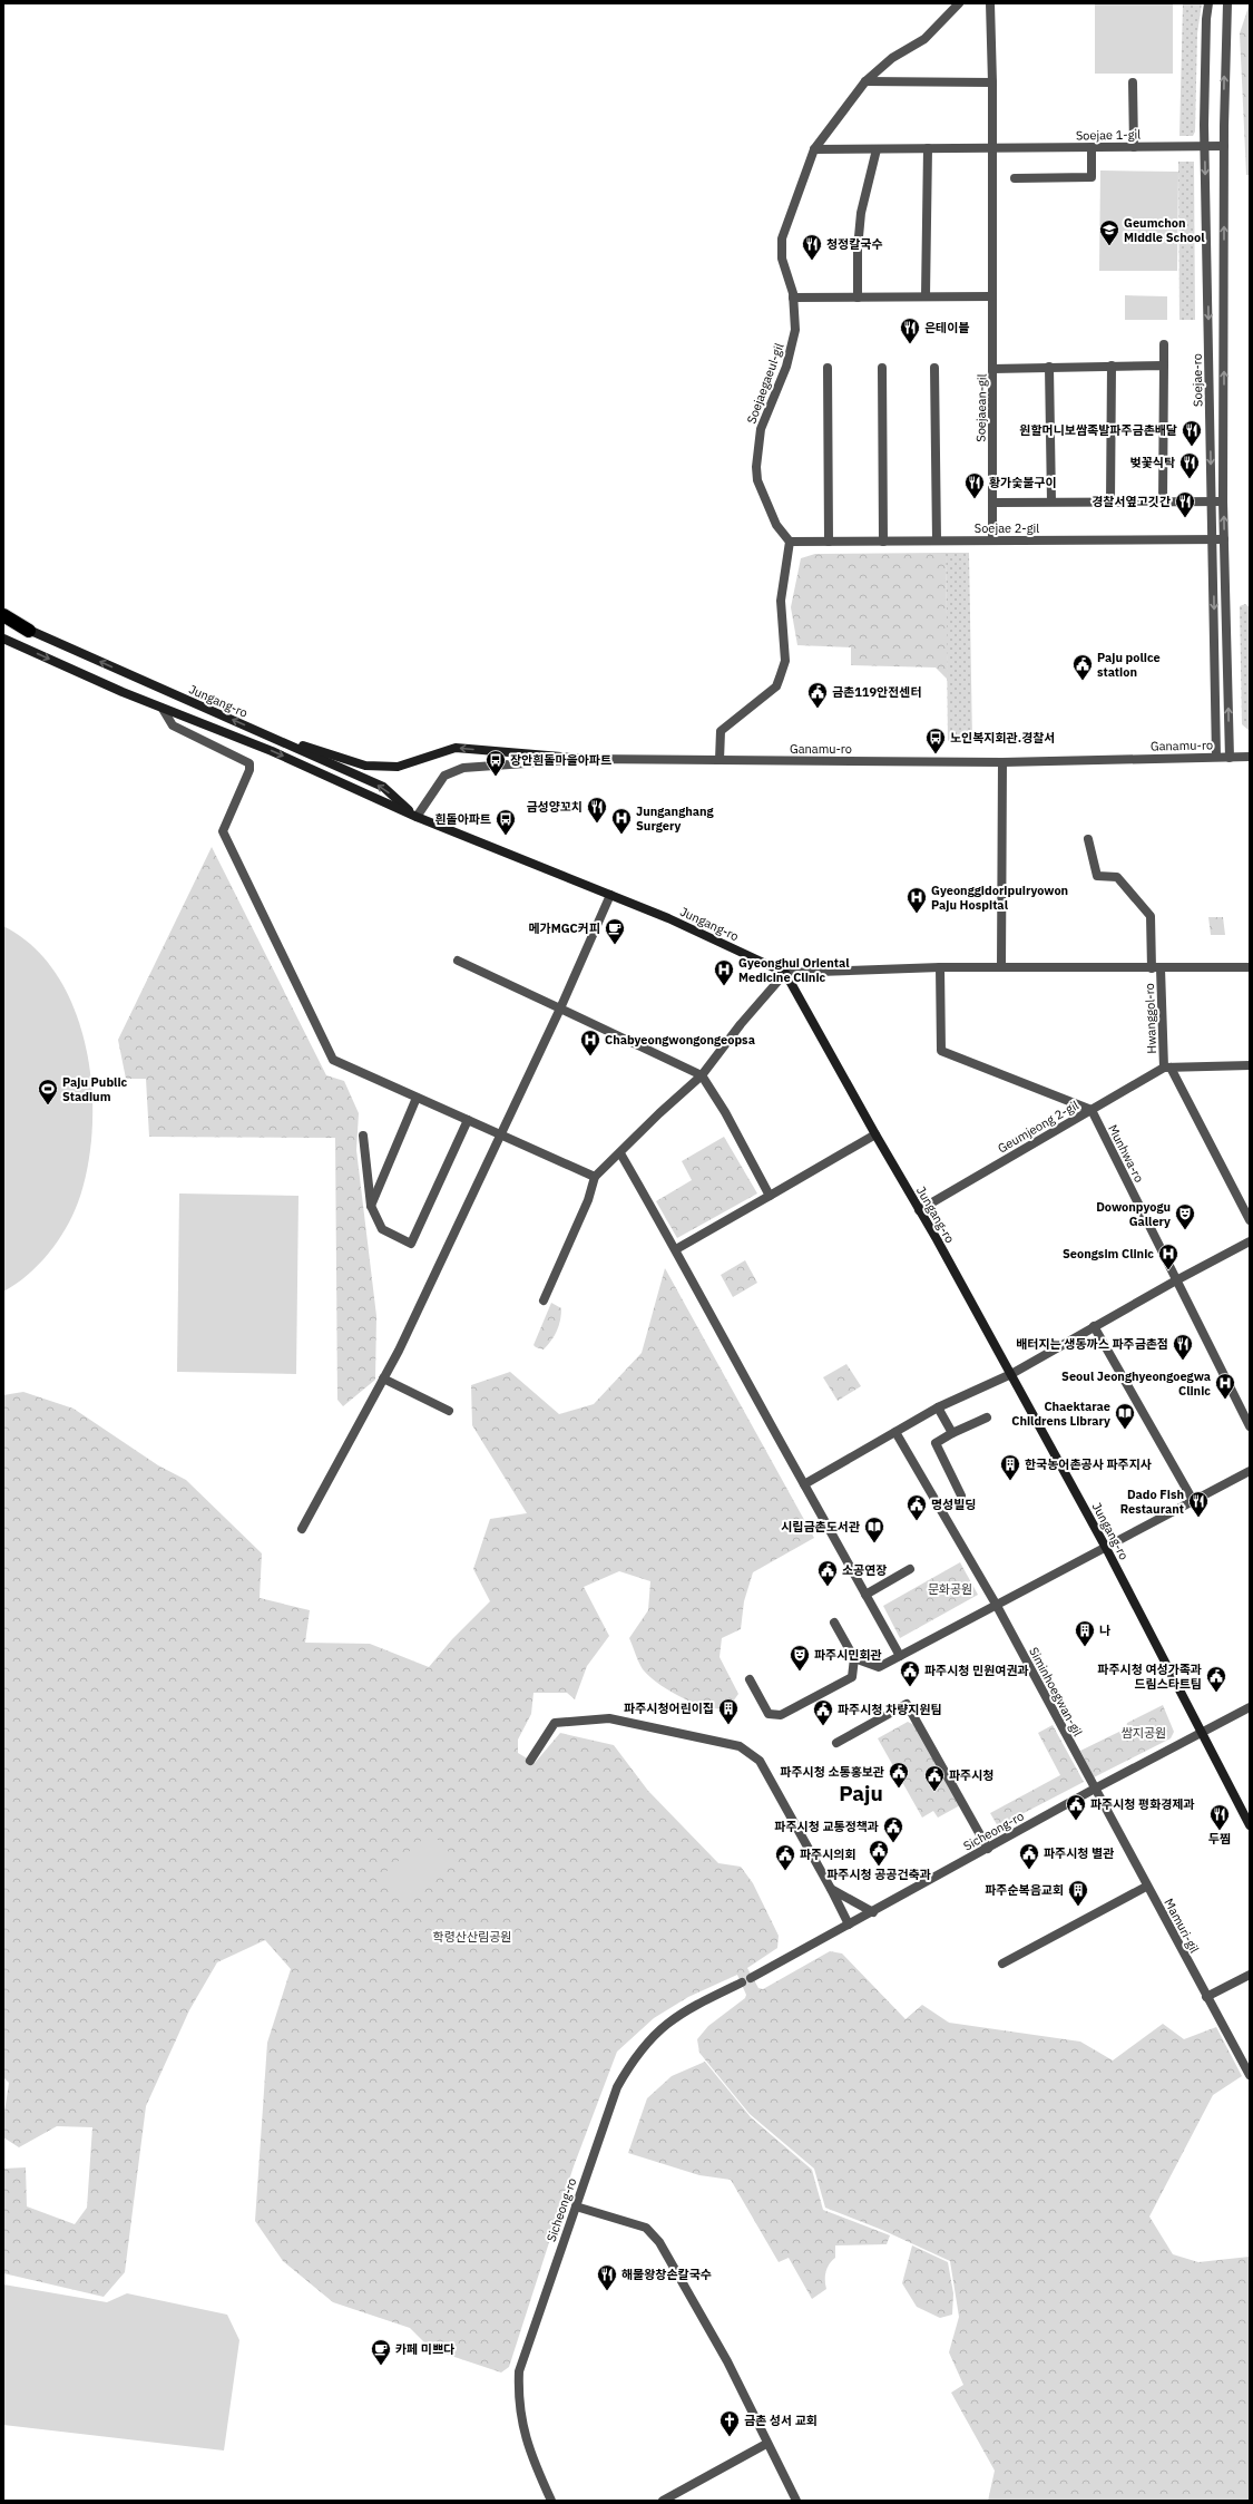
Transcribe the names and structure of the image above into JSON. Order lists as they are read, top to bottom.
{
  "streets": {
    "main road": ["Jungang-ro"],
    "street": [
      "Soejae 1-gil",
      "Soejae-ro",
      "Soejaegaeul-gil",
      "Soejaean-gil",
      "Soejae 2-gil",
      "Ganamu-ro",
      "Hwanggol-ro",
      "Geumjeong 2-gil",
      "Munhwa-ro",
      "Siminhoegwan-gil",
      "Sicheong-ro",
      "Mamuri-gil"
    ]
  },
  "crossings": [
    ["Soejae 1-gil", "Soejae-ro"],
    ["Soejae 1-gil", "Soejaegaeul-gil"],
    ["Soejae-ro", "Soejae 2-gil"],
    ["Soejae-ro", "Ganamu-ro"],
    ["Soejaegaeul-gil", "Soejae 2-gil"],
    ["Soejaean-gil", "Soejae 2-gil"],
    ["Jungang-ro", "Ganamu-ro"],
    ["Jungang-ro", "Geumjeong 2-gil"],
    ["Jungang-ro", "Sicheong-ro"],
    ["Hwanggol-ro", "Geumjeong 2-gil"],
    ["Geumjeong 2-gil", "Munhwa-ro"],
    ["Siminhoegwan-gil", "Sicheong-ro"],
    ["Siminhoegwan-gil", "Mamuri-gil"],
    ["Sicheong-ro", "Mamuri-gil"]
  ],
  "districts": ["Paju"],
  "parks": ["문화공원", "쌈지공원", "학령산산림공원"],
  "places": {
    "school or university": ["Geumchon Middle School"],
    "restaurant": [
      "청정칼국수",
      "은테이블",
      "원할머니보쌈족발파주금촌배달",
      "벚꽃식탁",
      "황가숯불구이",
      "경찰서옆고깃간",
      "금성양꼬치",
      "배터지는 생동까스 파주금촌점",
      "Dado Fish Restaurant",
      "두찜",
      "해물왕창손칼국수"
    ],
    "public building": [
      "Paju police station",
      "금촌119안전센터",
      "명성빌딩",
      "소공연장",
      "파주시청 민원여권과",
      "파주시청 여성가족과 드림스타트팀",
      "파주시청 차량지원팀",
      "파주시청 소통홍보관",
      "파주시청",
      "파주시청 평화경제과",
      "파주시청 교통정책과",
      "파주시청 공공건축과",
      "파주시청 별관",
      "파주시의회"
    ],
    "bus stop": ["노인복지회관.경찰서", "장안흰돌마을아파트", "흰돌아파트"],
    "hospital": [
      "Junganghang Surgery",
      "Gyeonggidoripuiryowon Paju Hospital",
      "Gyeonghui Oriental Medicine Clinic",
      "Chabyeongwongongeopsa",
      "Seongsim Clinic",
      "Seoul Jeonghyeongoegwa Clinic"
    ],
    "cafe": ["메가MGC커피", "카페 미쁘다"],
    "sports": ["Paju Public Stadium"],
    "theatre": ["Dowonpyogu Gallery", "파주시민회관"],
    "library": ["Chaektarae Childrens Library", "시립금촌도서관"],
    "building": [
      "한국농어촌공사 파주지사",
      "나",
      "파주시청어린이집",
      "파주순복음교회"
    ],
    "church": ["금촌 성서 교회"]
  }
}
